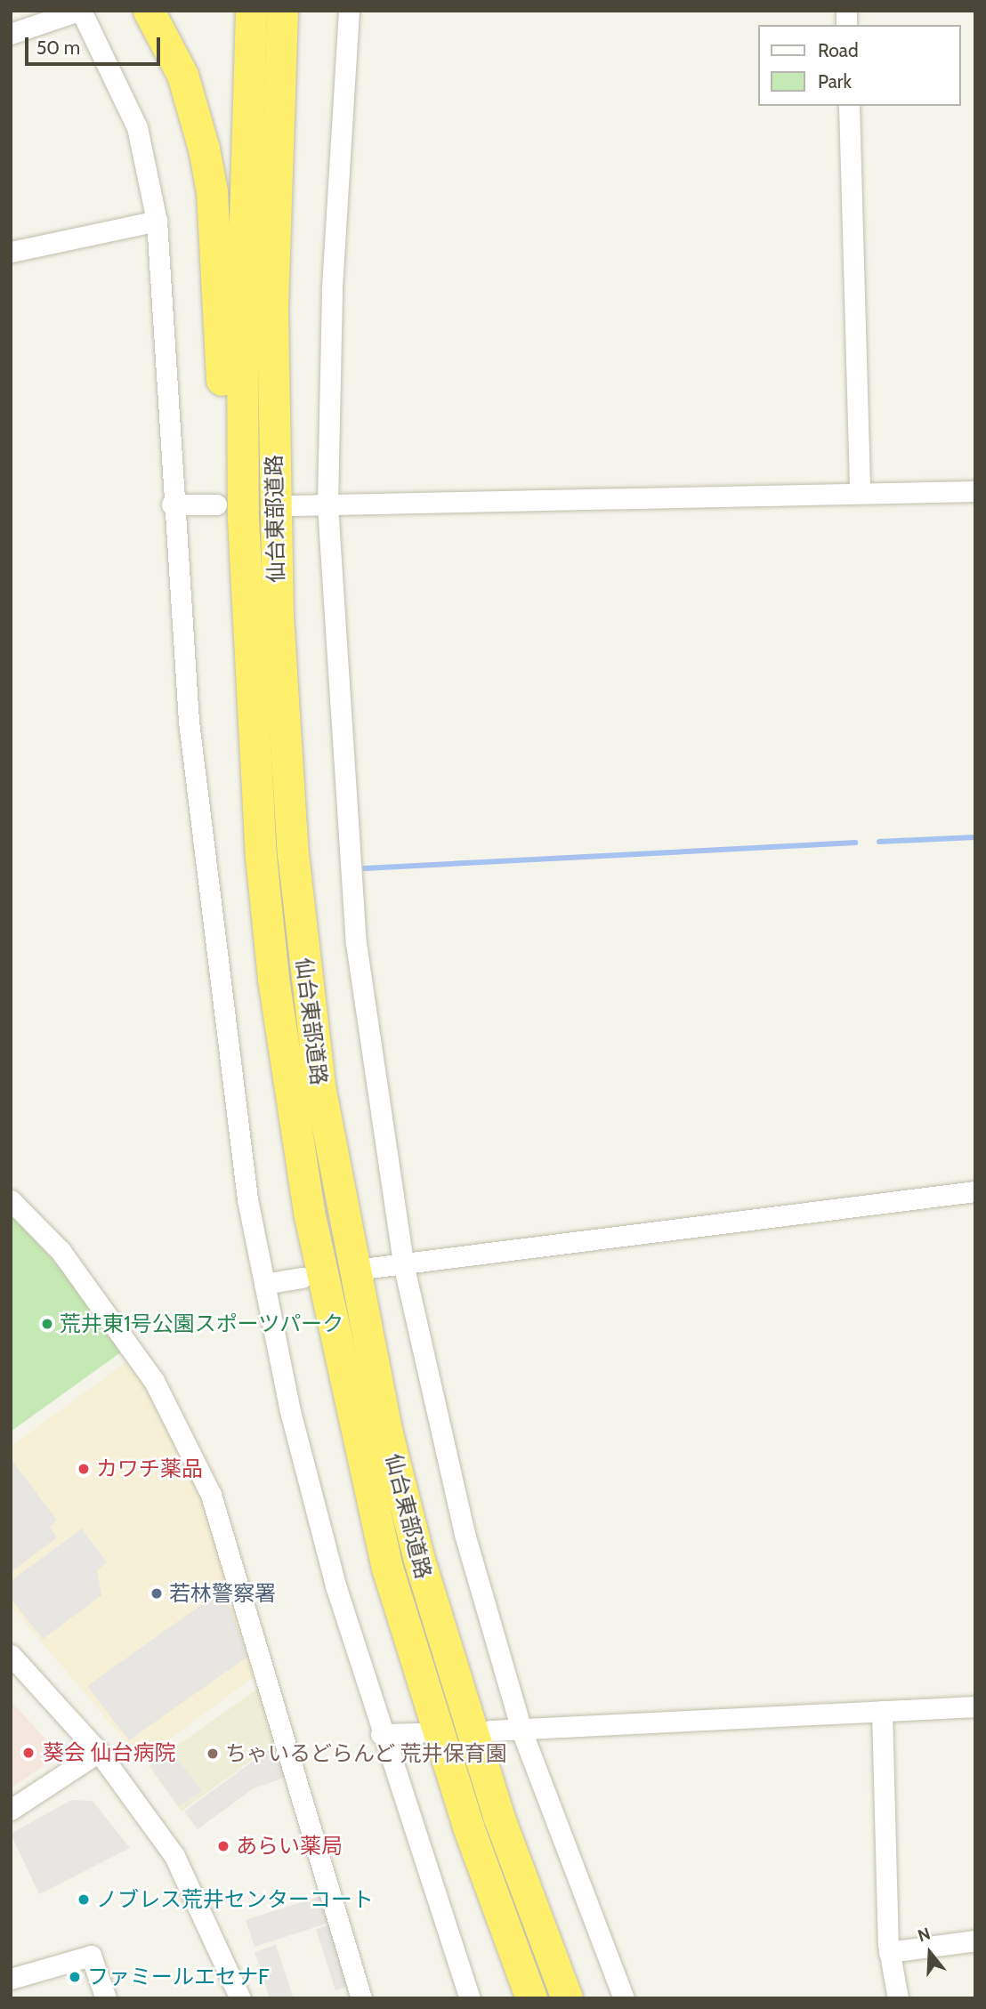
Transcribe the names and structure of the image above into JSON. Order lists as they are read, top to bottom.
{
  "streets": {
    "highway": ["仙台東部道路"]
  },
  "places": [
    "荒井東1号公園スポーツパーク",
    "カワチ薬品",
    "若林警察署",
    "葵会 仙台病院",
    "ちゃいるどらんど 荒井保育園",
    "あらい薬局",
    "ノブレス荒井センターコート",
    "ファミールエセナF"
  ],
  "legend": ["Road", "Park"],
  "scale_bar": "50 m",
  "north": "top"
}
